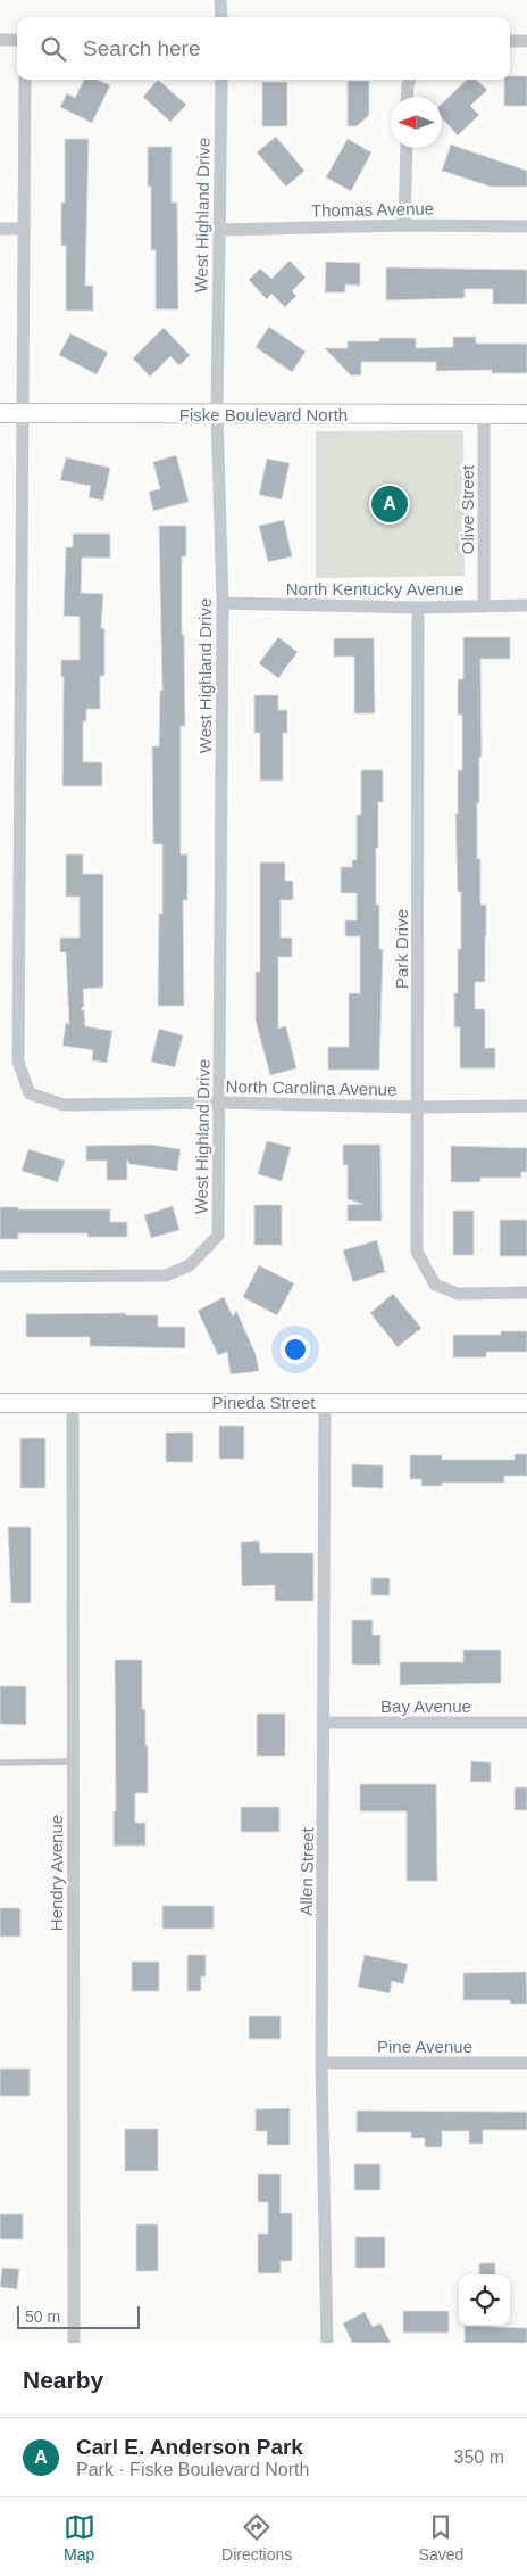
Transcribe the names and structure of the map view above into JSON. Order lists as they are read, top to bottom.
{
  "streets": {
    "street": [
      "Thomas Avenue",
      "West Highland Drive",
      "Fiske Boulevard North",
      "Olive Street",
      "North Kentucky Avenue",
      "Park Drive",
      "North Carolina Avenue",
      "Pineda Street",
      "Bay Avenue",
      "Allen Street",
      "Hendry Avenue",
      "Pine Avenue"
    ]
  },
  "crossings": [
    ["Thomas Avenue", "West Highland Drive"],
    ["West Highland Drive", "Fiske Boulevard North"],
    ["West Highland Drive", "North Kentucky Avenue"],
    ["West Highland Drive", "North Carolina Avenue"],
    ["Fiske Boulevard North", "Olive Street"],
    ["Fiske Boulevard North", "North Carolina Avenue"],
    ["Olive Street", "North Kentucky Avenue"],
    ["North Kentucky Avenue", "Park Drive"],
    ["Park Drive", "North Carolina Avenue"],
    ["Pineda Street", "Allen Street"],
    ["Pineda Street", "Hendry Avenue"],
    ["Bay Avenue", "Allen Street"],
    ["Allen Street", "Pine Avenue"]
  ],
  "scale_bar": "50 m",
  "north": "left",
  "page": {
    "search": "Search here",
    "pins": "A",
    "scale": "50 m",
    "heading": "Nearby",
    "list": [
      {
        "mark": "A",
        "name": "Carl E. Anderson Park",
        "note": "Park · Fiske Boulevard North",
        "value": "350 m"
      }
    ],
    "nav": ["Map", "Directions", "Saved"]
  }
}
